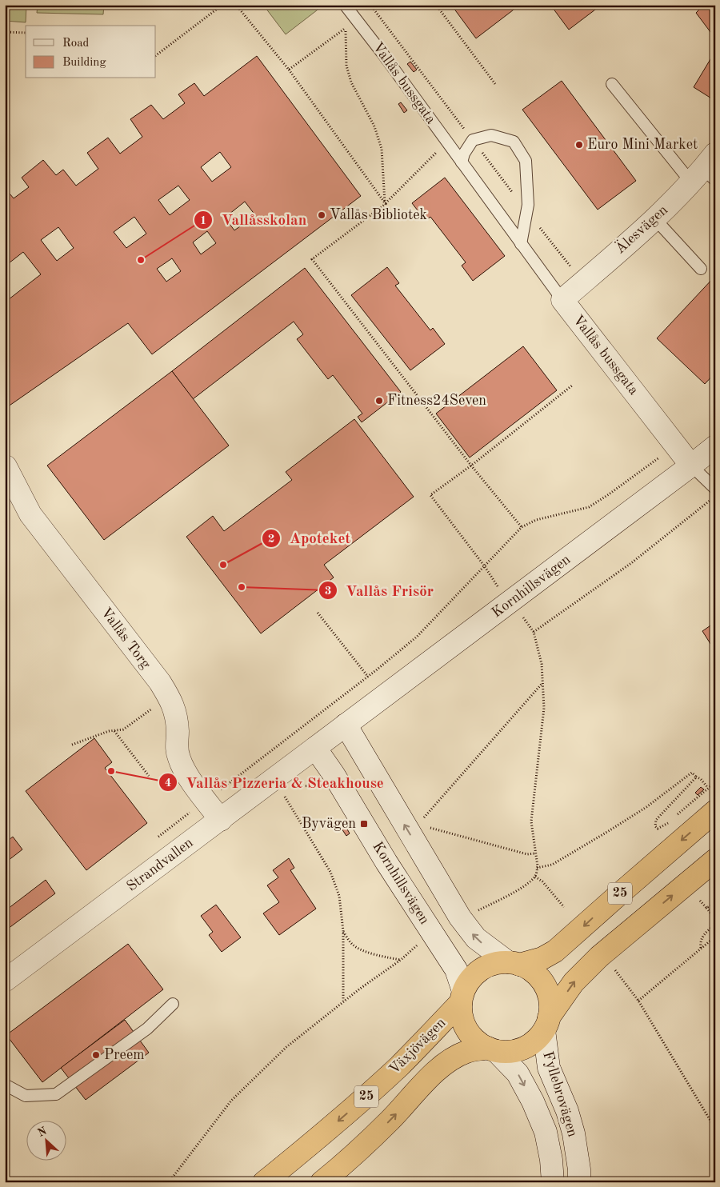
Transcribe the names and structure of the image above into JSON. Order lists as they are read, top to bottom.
{
  "streets": {
    "highway": ["25", "Växjövägen"],
    "street": [
      "Vallås bussgata",
      "Älesvägen",
      "Kornhillsvägen",
      "Vallås Torg",
      "Strandvallen",
      "Fyllebrovägen"
    ]
  },
  "crossings": [
    ["Vallås bussgata", "Älesvägen"],
    ["Vallås bussgata", "Kornhillsvägen"],
    ["Kornhillsvägen", "Strandvallen"],
    ["Kornhillsvägen", "25"],
    ["Kornhillsvägen", "Växjövägen"],
    ["Kornhillsvägen", "Fyllebrovägen"],
    ["Vallås Torg", "Strandvallen"],
    ["25", "Växjövägen"],
    ["25", "Fyllebrovägen"],
    ["Växjövägen", "Fyllebrovägen"]
  ],
  "places": {
    "other": [
      "Euro Mini Market",
      "Vallås Bibliotek",
      "Vallåsskolan",
      "Fitness24Seven",
      "Apoteket",
      "Vallås Frisör",
      "Vallås Pizzeria & Steakhouse",
      "Preem"
    ],
    "transit": ["Byvägen"]
  },
  "legend": ["Road", "Building"],
  "north": "top left"
}
